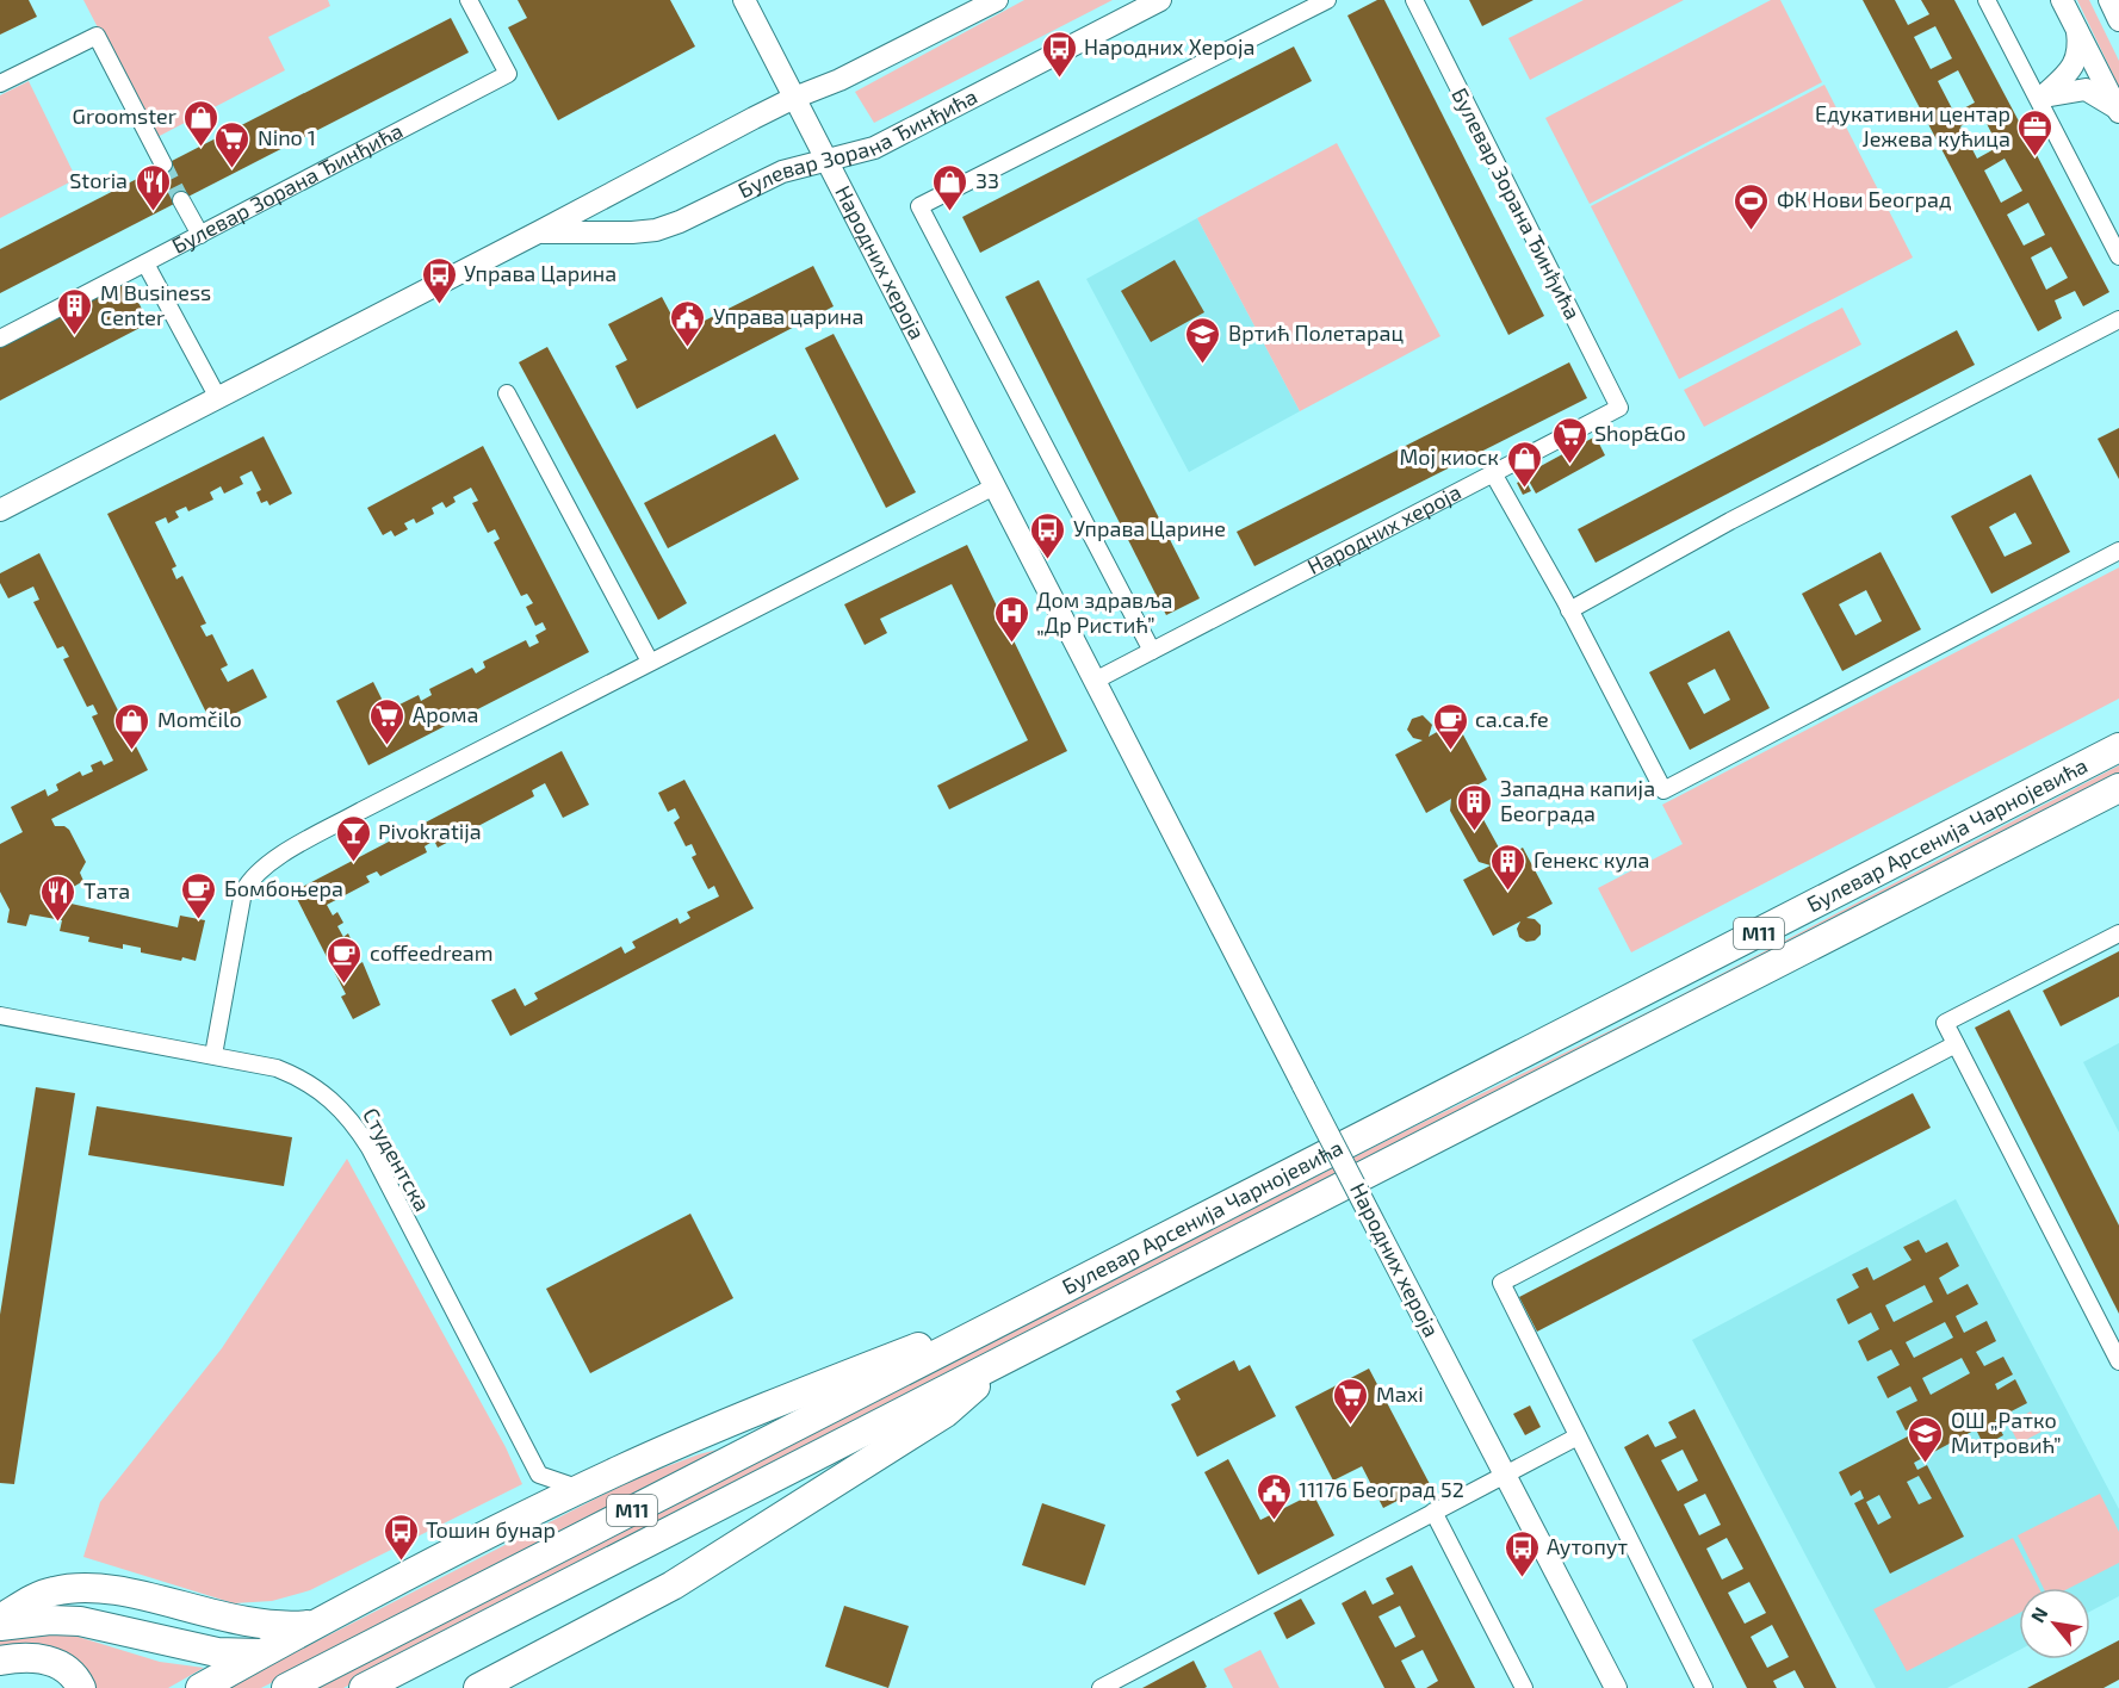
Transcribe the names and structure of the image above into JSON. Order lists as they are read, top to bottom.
{
  "streets": {
    "highway": ["Булевар Арсенија Чарнојевића", "M11"],
    "street": ["Булевар Зорана Ђинђића", "Народних хероја", "Студентска"]
  },
  "crossings": [
    ["Булевар Зорана Ђинђића", "Народних хероја"]
  ],
  "places": {
    "bus stop": [
      "Народних Хероја",
      "Управа Царина",
      "Управа Царине",
      "Тошин бунар",
      "Аутопут"
    ],
    "shop": [
      "Groomster",
      "33",
      "Мој киоск",
      "Momčilo"
    ],
    "office": ["Едукативни центар Јежева кућица"],
    "supermarket": [
      "Nino 1",
      "Shop&Go",
      "Арома",
      "Maxi"
    ],
    "restaurant": ["Storia", "Тата"],
    "sports": ["ФК Нови Београд"],
    "building": ["M Business Center", "Западна капија Београда", "Генекс кула"],
    "public building": ["Управа царина", "11176 Београд 52"],
    "school or university": ["Вртић Полетарац", "ОШ „Ратко Митровић”"],
    "hospital": ["Дом здравља „Др Ристић”"],
    "cafe": ["ca.ca.fe", "Бомбоњера", "coffeedream"],
    "bar": ["Pivokratija"]
  },
  "north": "top left"
}
